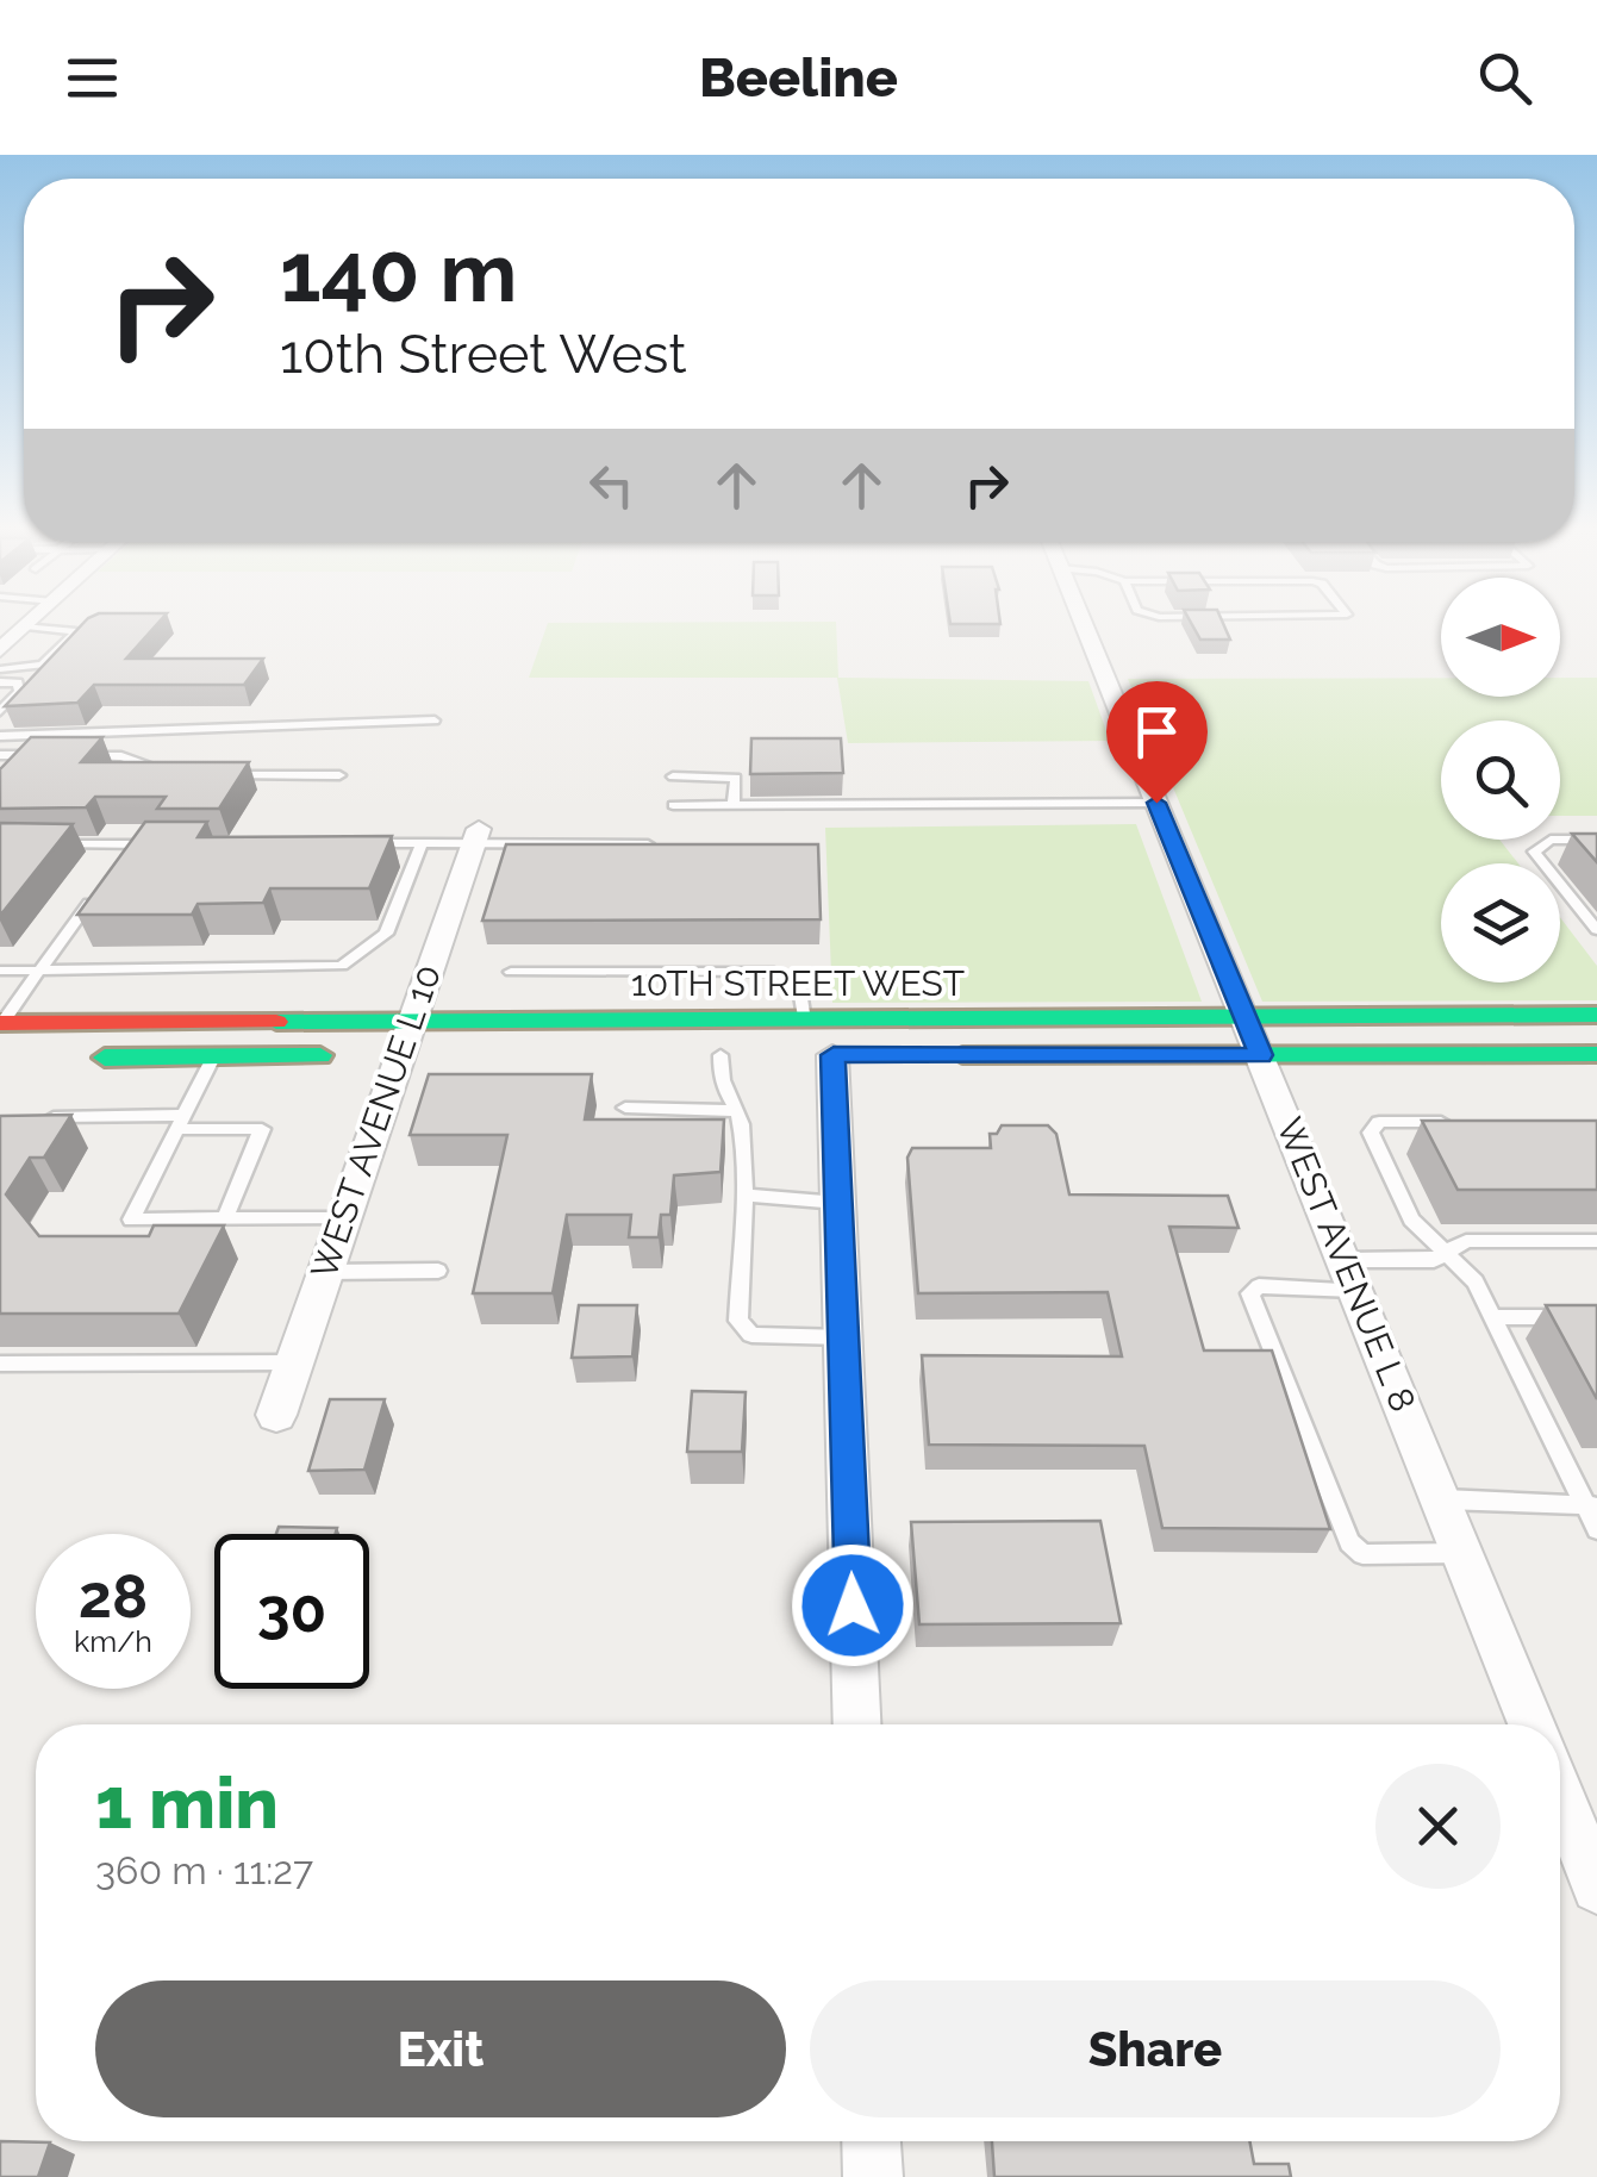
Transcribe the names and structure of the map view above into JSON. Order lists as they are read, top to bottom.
{
  "streets": {
    "main road": ["10TH STREET WEST"],
    "street": ["WEST AVENUE L 10", "WEST AVENUE L 8"]
  },
  "crossings": [
    ["10TH STREET WEST", "WEST AVENUE L 10"],
    ["10TH STREET WEST", "WEST AVENUE L 8"]
  ],
  "north": "right",
  "page": {
    "header": "Beeline",
    "turn": ["140 m", "10th Street West"],
    "speed": "28 km/h",
    "limit": "30",
    "heading": ["1 min", "360 m · 11:27"],
    "buttons": ["Exit", "Share"]
  }
}
